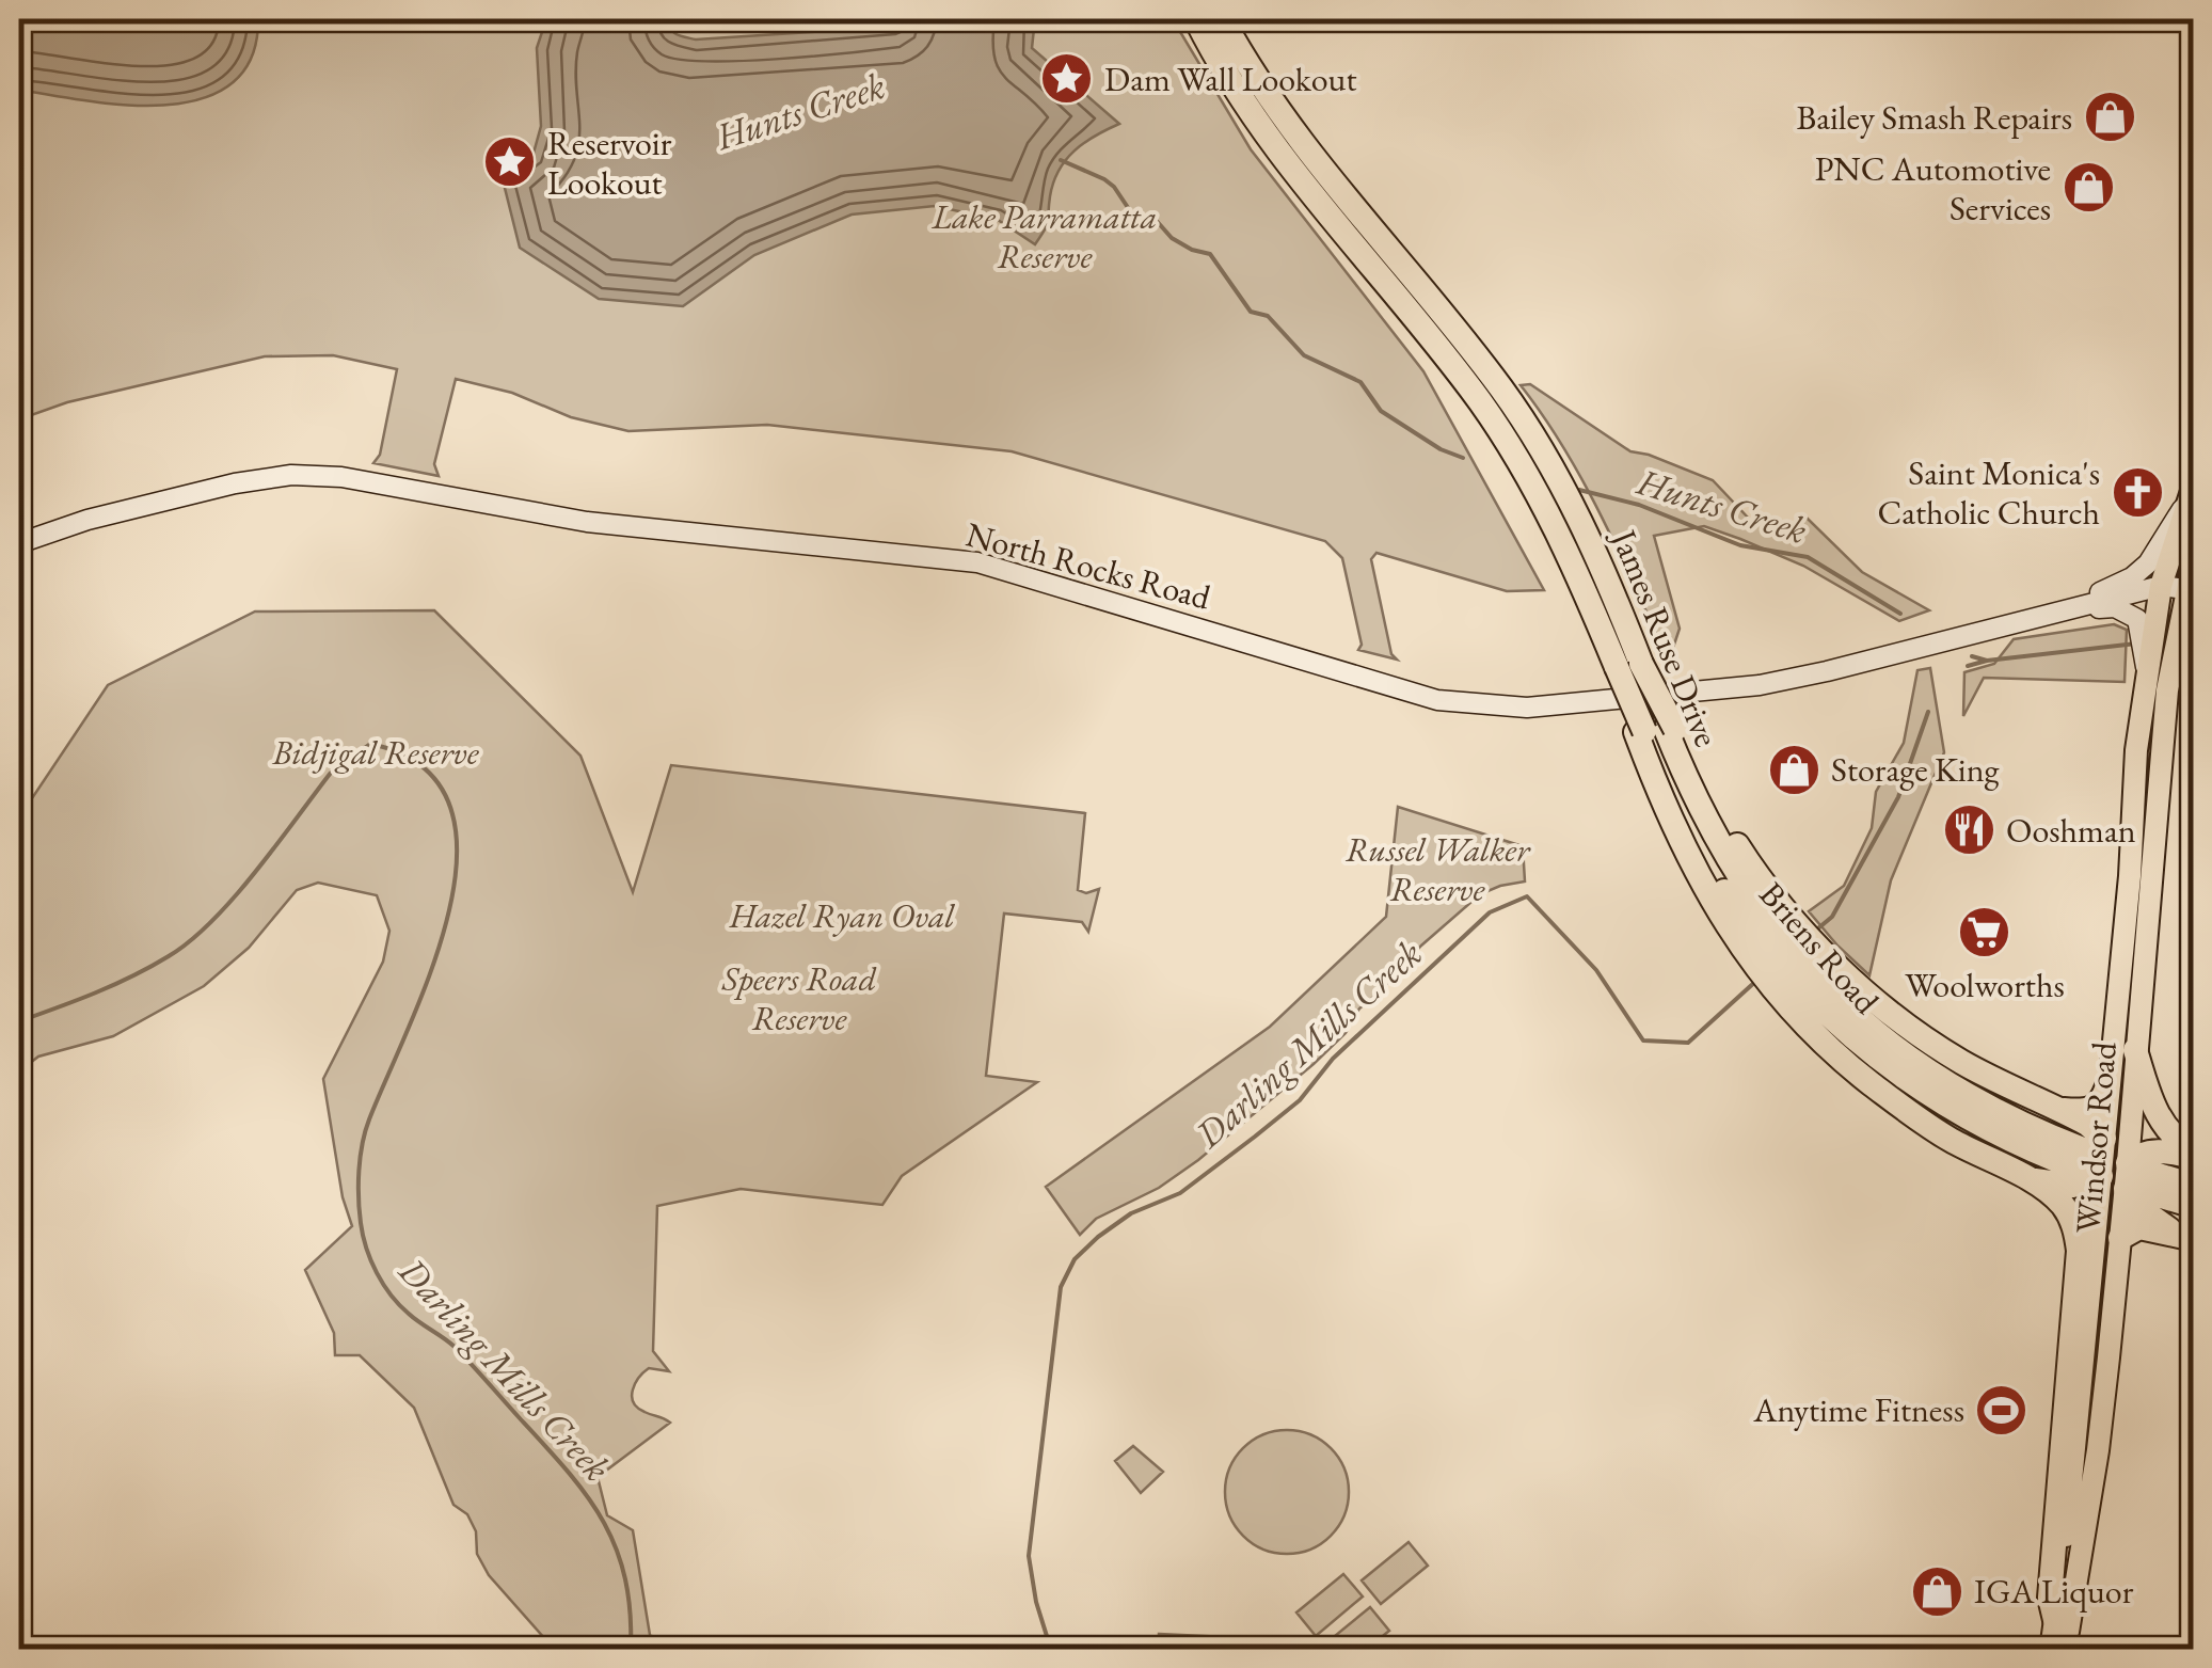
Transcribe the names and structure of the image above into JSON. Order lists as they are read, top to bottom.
{
  "streets": {
    "highway": ["James Ruse Drive", "Briens Road"],
    "main road": ["North Rocks Road", "Windsor Road"]
  },
  "crossings": [
    ["North Rocks Road", "Windsor Road"],
    ["James Ruse Drive", "Briens Road"],
    ["Briens Road", "Windsor Road"]
  ],
  "water": ["Hunts Creek", "Darling Mills Creek"],
  "parks": [
    "Lake Parramatta Reserve",
    "Bidjigal Reserve",
    "Russel Walker Reserve",
    "Hazel Ryan Oval",
    "Speers Road Reserve"
  ],
  "places": {
    "place": ["Dam Wall Lookout", "Reservoir Lookout"],
    "shop": [
      "Bailey Smash Repairs",
      "PNC Automotive Services",
      "Storage King",
      "IGA Liquor"
    ],
    "church": ["Saint Monica's Catholic Church"],
    "restaurant": ["Ooshman"],
    "supermarket": ["Woolworths"],
    "sports": ["Anytime Fitness"]
  }
}
